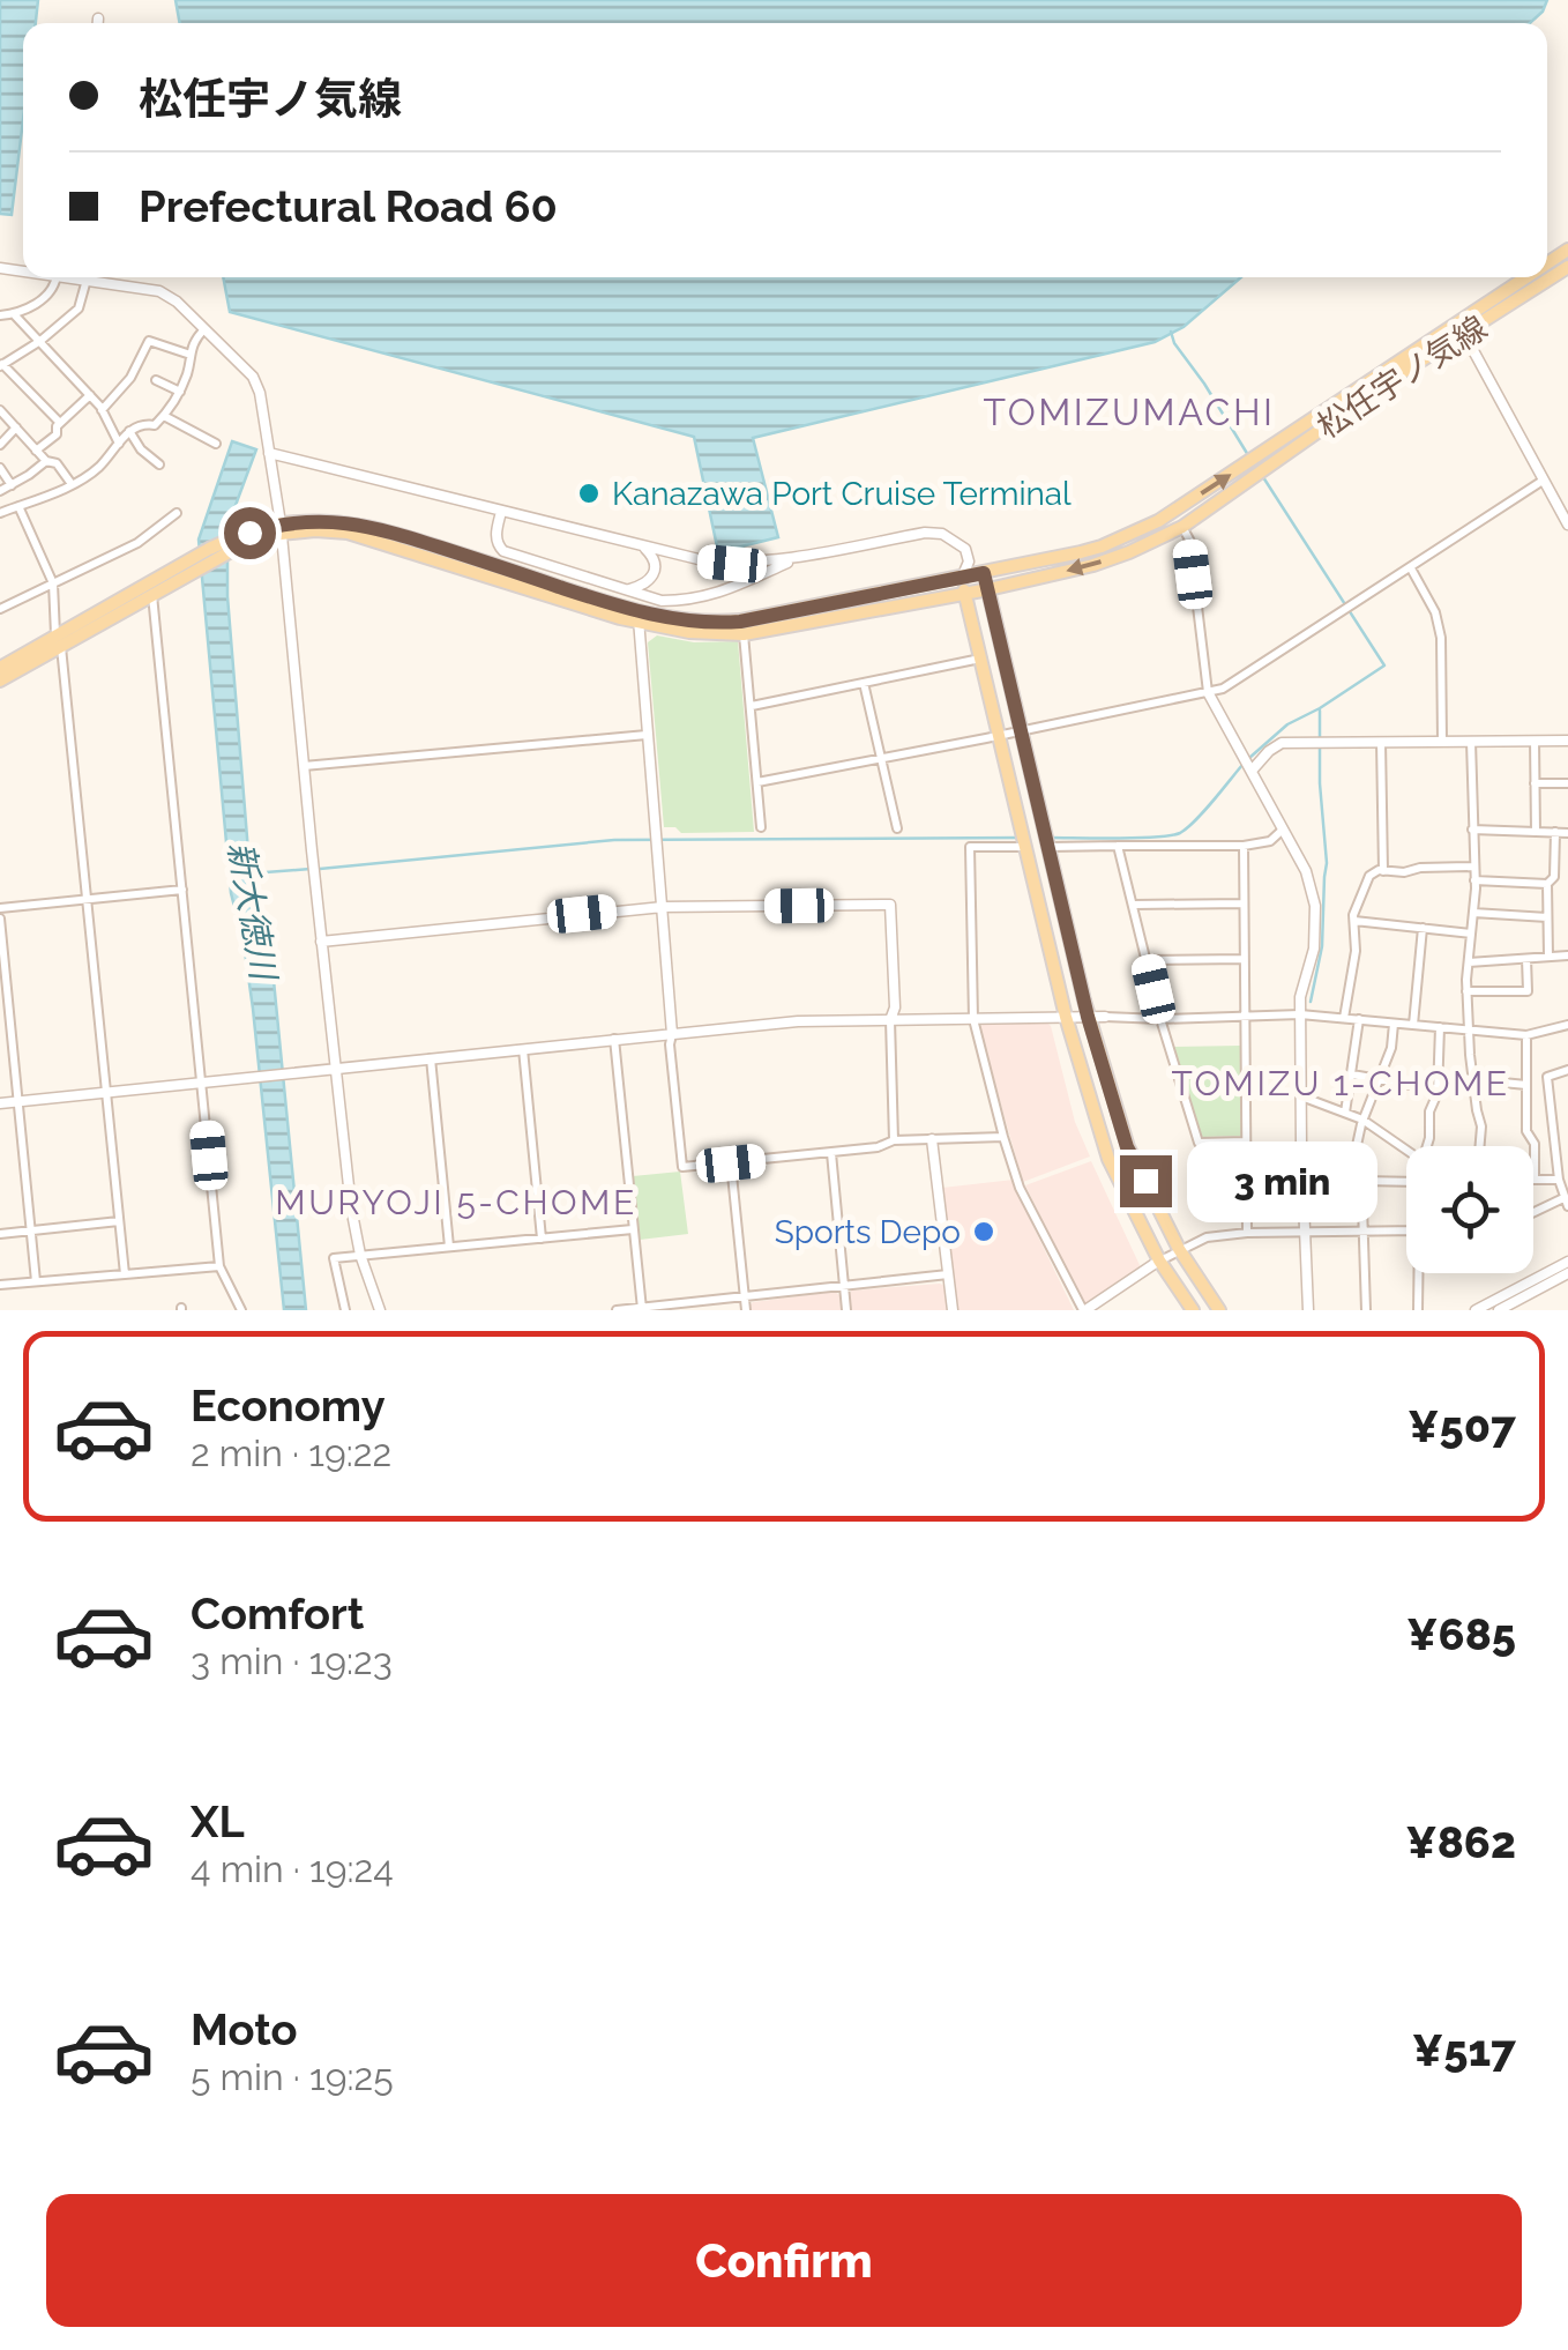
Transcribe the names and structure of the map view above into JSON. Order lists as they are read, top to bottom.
{
  "streets": {
    "main road": ["松任宇ノ気線"]
  },
  "districts": ["TOMIZUMACHI", "TOMIZU 1-CHOME", "MURYOJI 5-CHOME"],
  "water": ["新大徳川"],
  "places": ["Kanazawa Port Cruise Terminal", "Sports Depo"],
  "page": {
    "banner": ["松任宇ノ気線", "Prefectural Road 60"],
    "bubble": "3 min",
    "list": [
      {
        "name": "Economy",
        "note": "2 min · 19:22",
        "value": "¥507"
      },
      {
        "name": "Comfort",
        "note": "3 min · 19:23",
        "value": "¥685"
      },
      {
        "name": "XL",
        "note": "4 min · 19:24",
        "value": "¥862"
      },
      {
        "name": "Moto",
        "note": "5 min · 19:25",
        "value": "¥517"
      }
    ],
    "buttons": "Confirm"
  }
}
